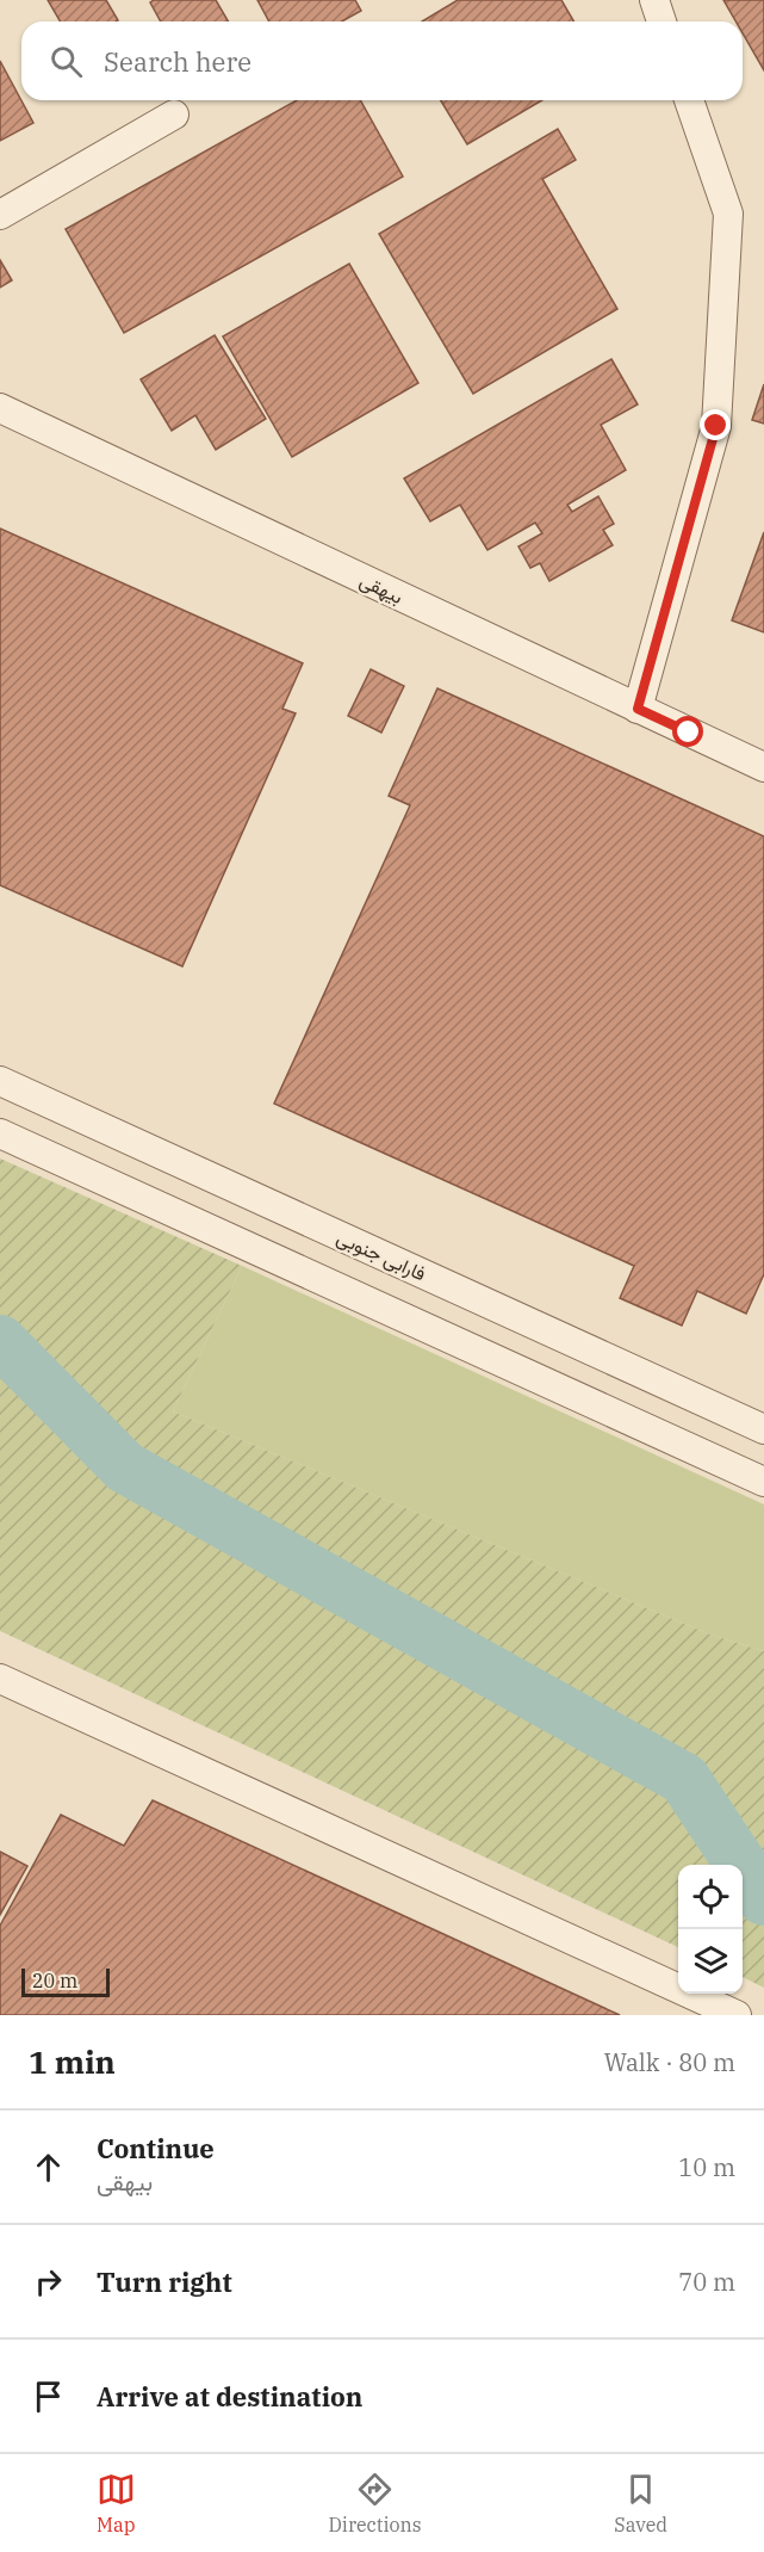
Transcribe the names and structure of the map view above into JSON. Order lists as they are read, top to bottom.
{
  "streets": {
    "street": ["بیهقی", "فارابی جنوبی"]
  },
  "scale_bar": "20 m",
  "page": {
    "search": "Search here",
    "scale": "20 m",
    "heading": ["1 min", "Walk · 80 m"],
    "list": [
      ["Continue", "بیهقی", "10 m"],
      ["Turn right", "70 m"],
      "Arrive at destination"
    ],
    "nav": ["Map", "Directions", "Saved"]
  }
}
